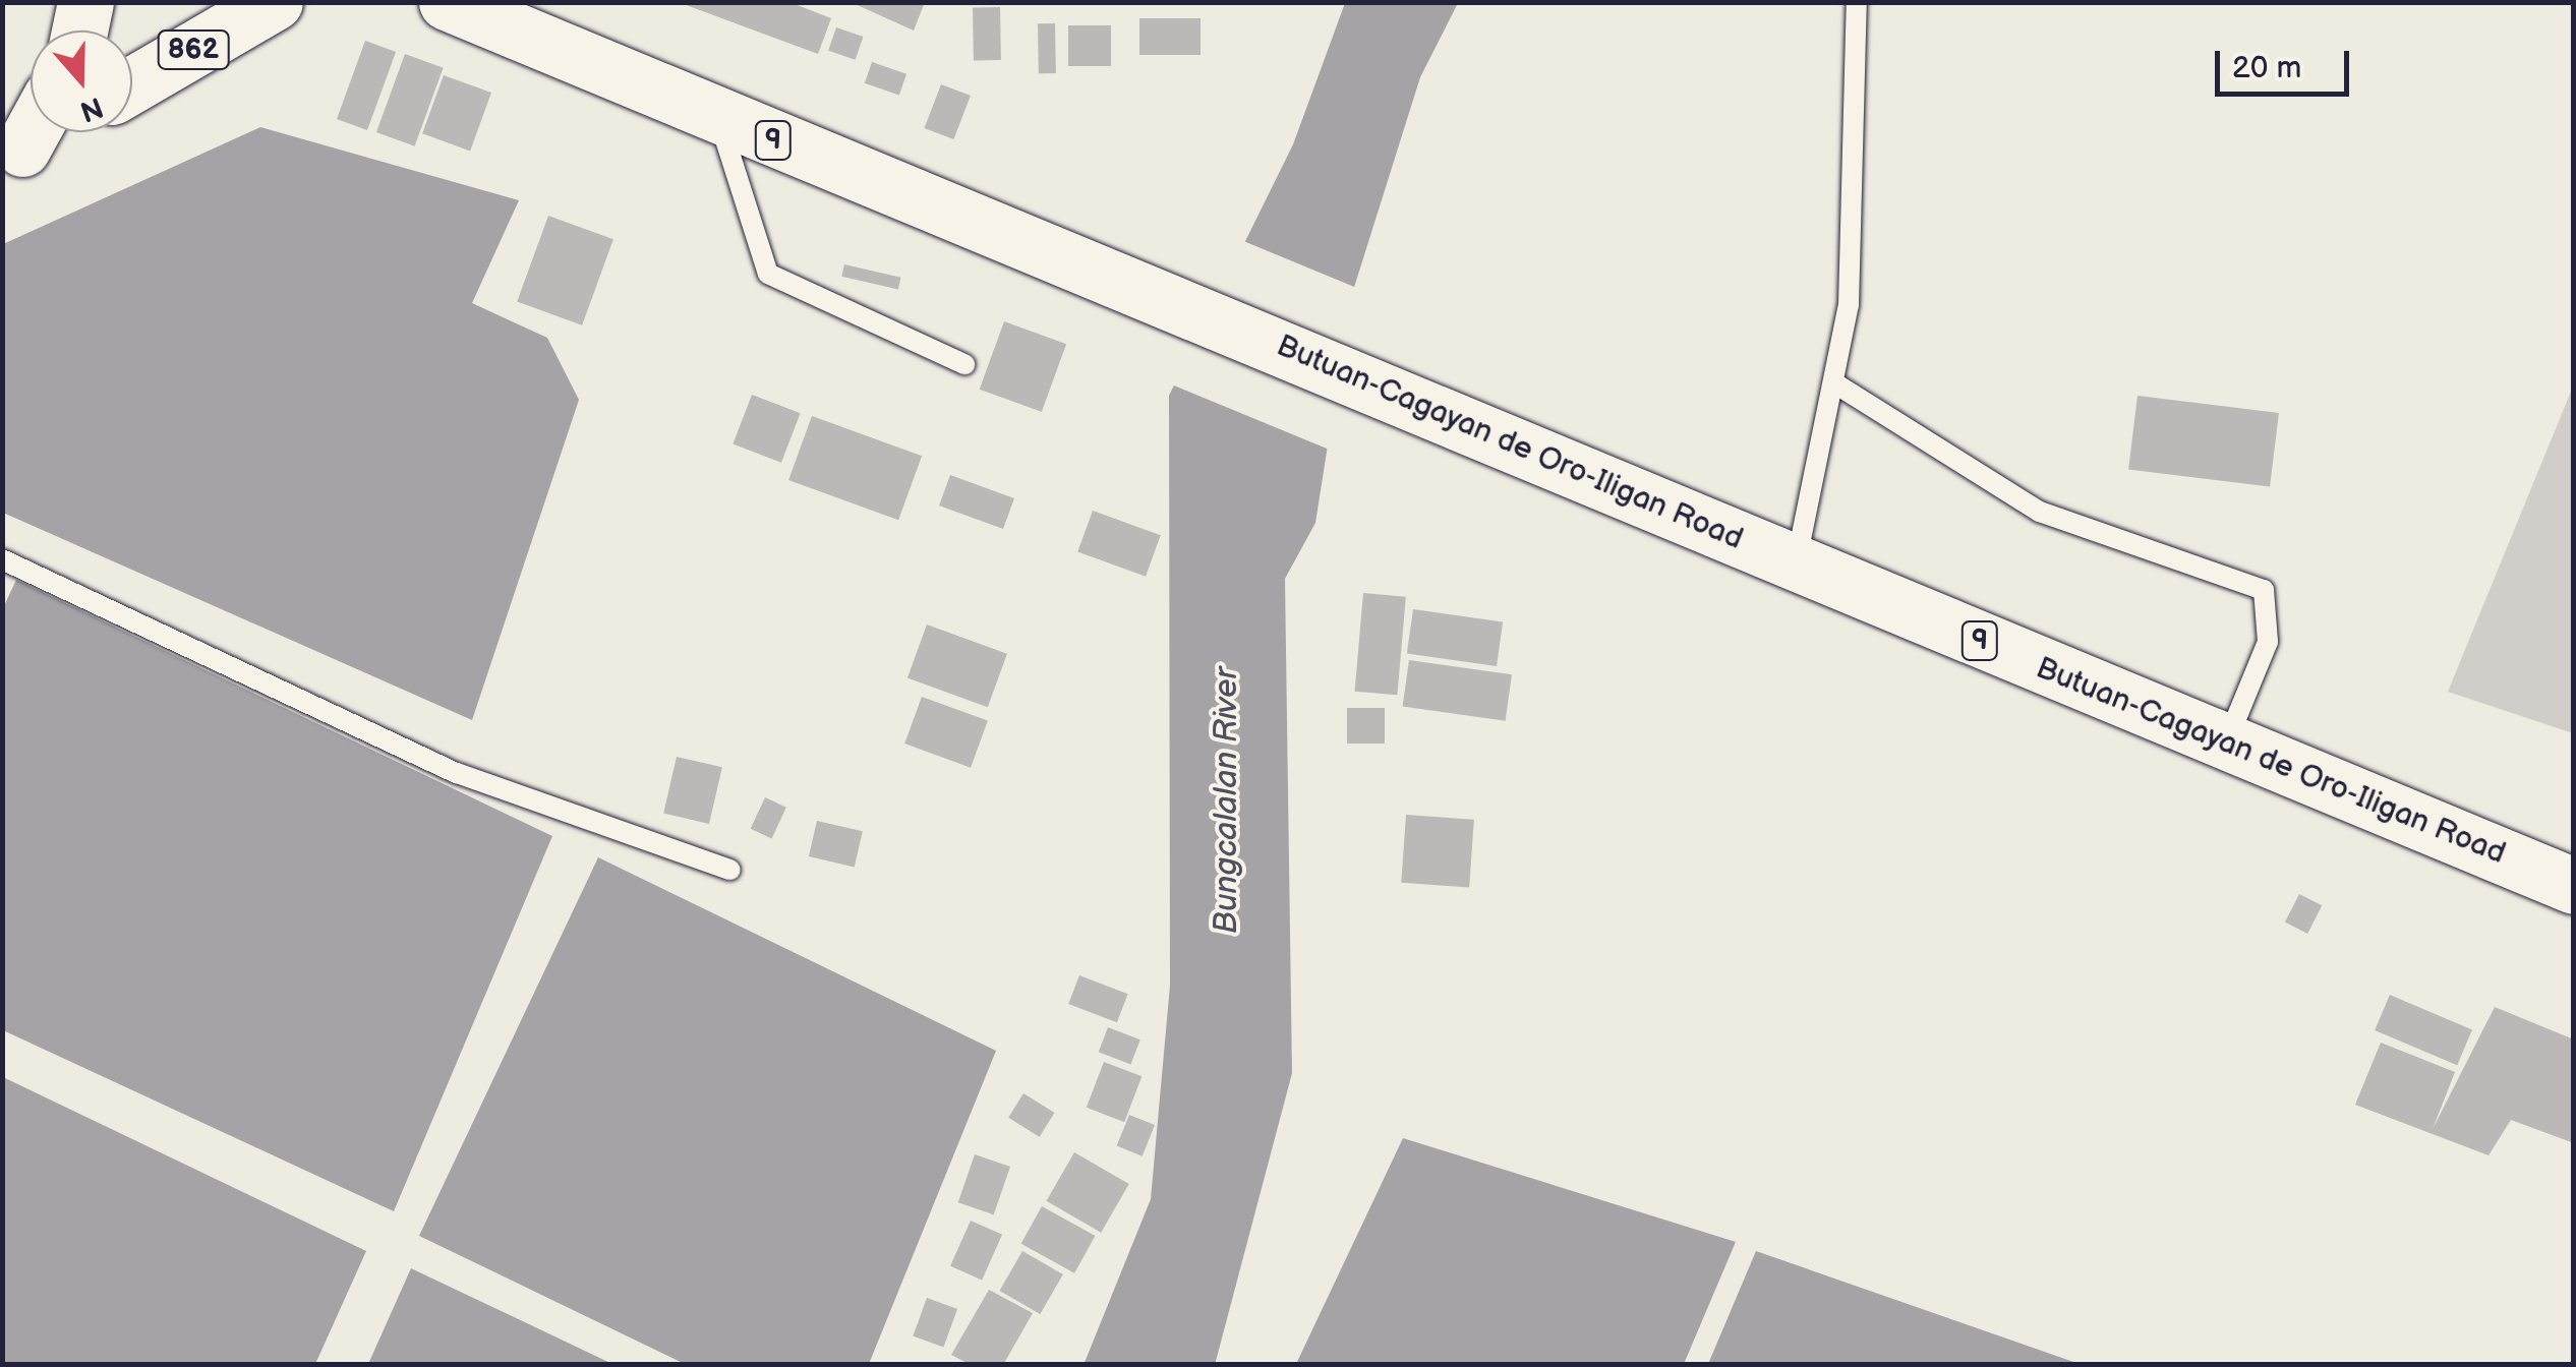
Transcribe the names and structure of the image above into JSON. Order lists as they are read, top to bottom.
{
  "streets": {
    "main road": ["862", "9", "Butuan-Cagayan de Oro-Iligan Road"]
  },
  "water": ["Bungcalalan River"],
  "scale_bar": "20 m",
  "north": "bottom"
}
